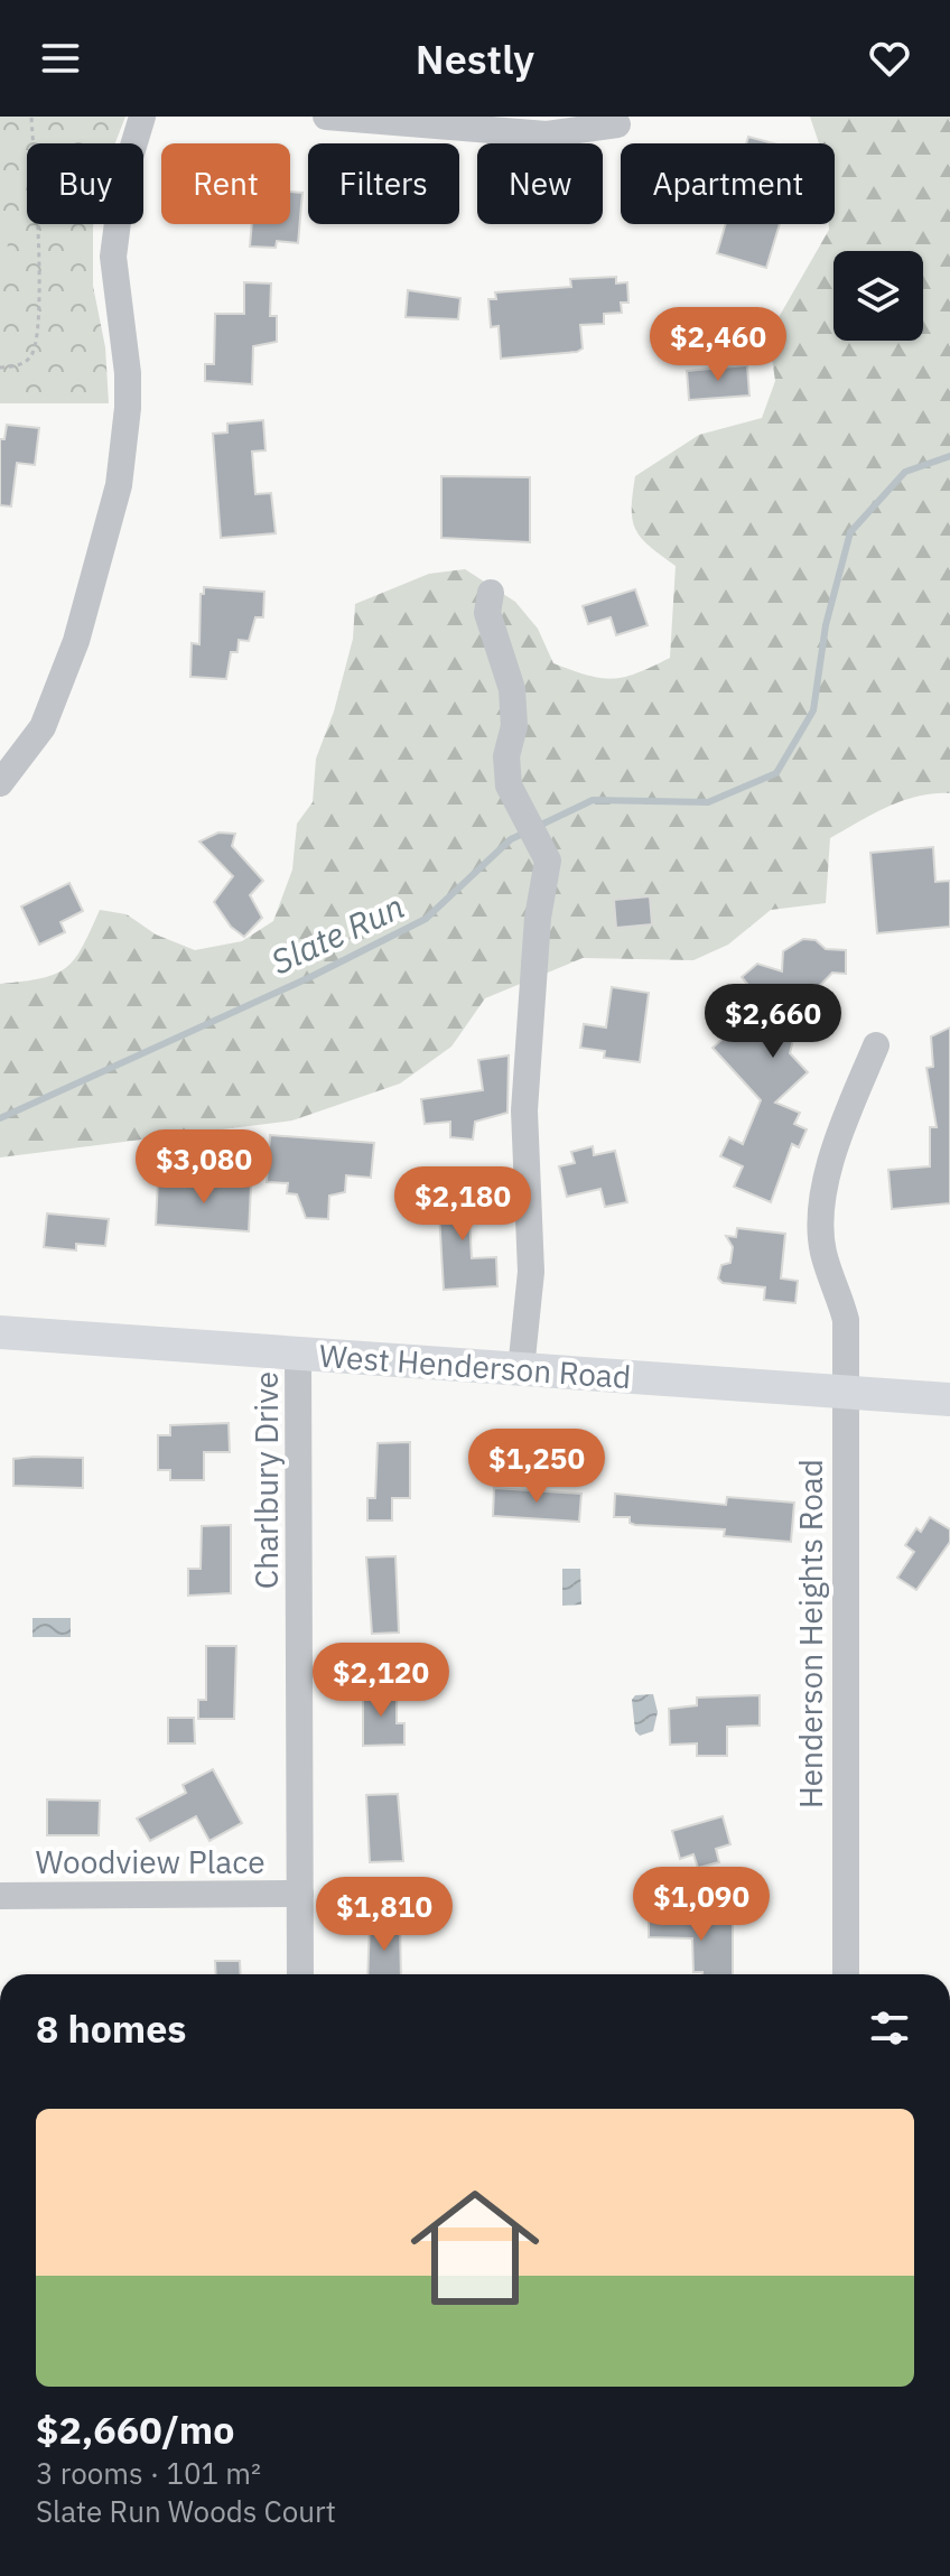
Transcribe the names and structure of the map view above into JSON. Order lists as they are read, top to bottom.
{
  "streets": {
    "main road": ["West Henderson Road"],
    "street": ["Charlbury Drive", "Henderson Heights Road", "Woodview Place"]
  },
  "crossings": [
    ["West Henderson Road", "Charlbury Drive"],
    ["West Henderson Road", "Henderson Heights Road"],
    ["Charlbury Drive", "Woodview Place"]
  ],
  "water": ["Slate Run"],
  "page": {
    "header": "Nestly",
    "chip": [
      "Buy",
      "Rent",
      "Filters",
      "New",
      "Apartment"
    ],
    "price": [
      "$2,460",
      "$2,660",
      "$3,080",
      "$2,180",
      "$1,250",
      "$2,120",
      "$1,090",
      "$1,810"
    ],
    "heading": "8 homes",
    "list": [
      {
        "name": "$2,660/mo",
        "note": "3 rooms · 101 m² · Slate Run Woods Court"
      }
    ]
  }
}
